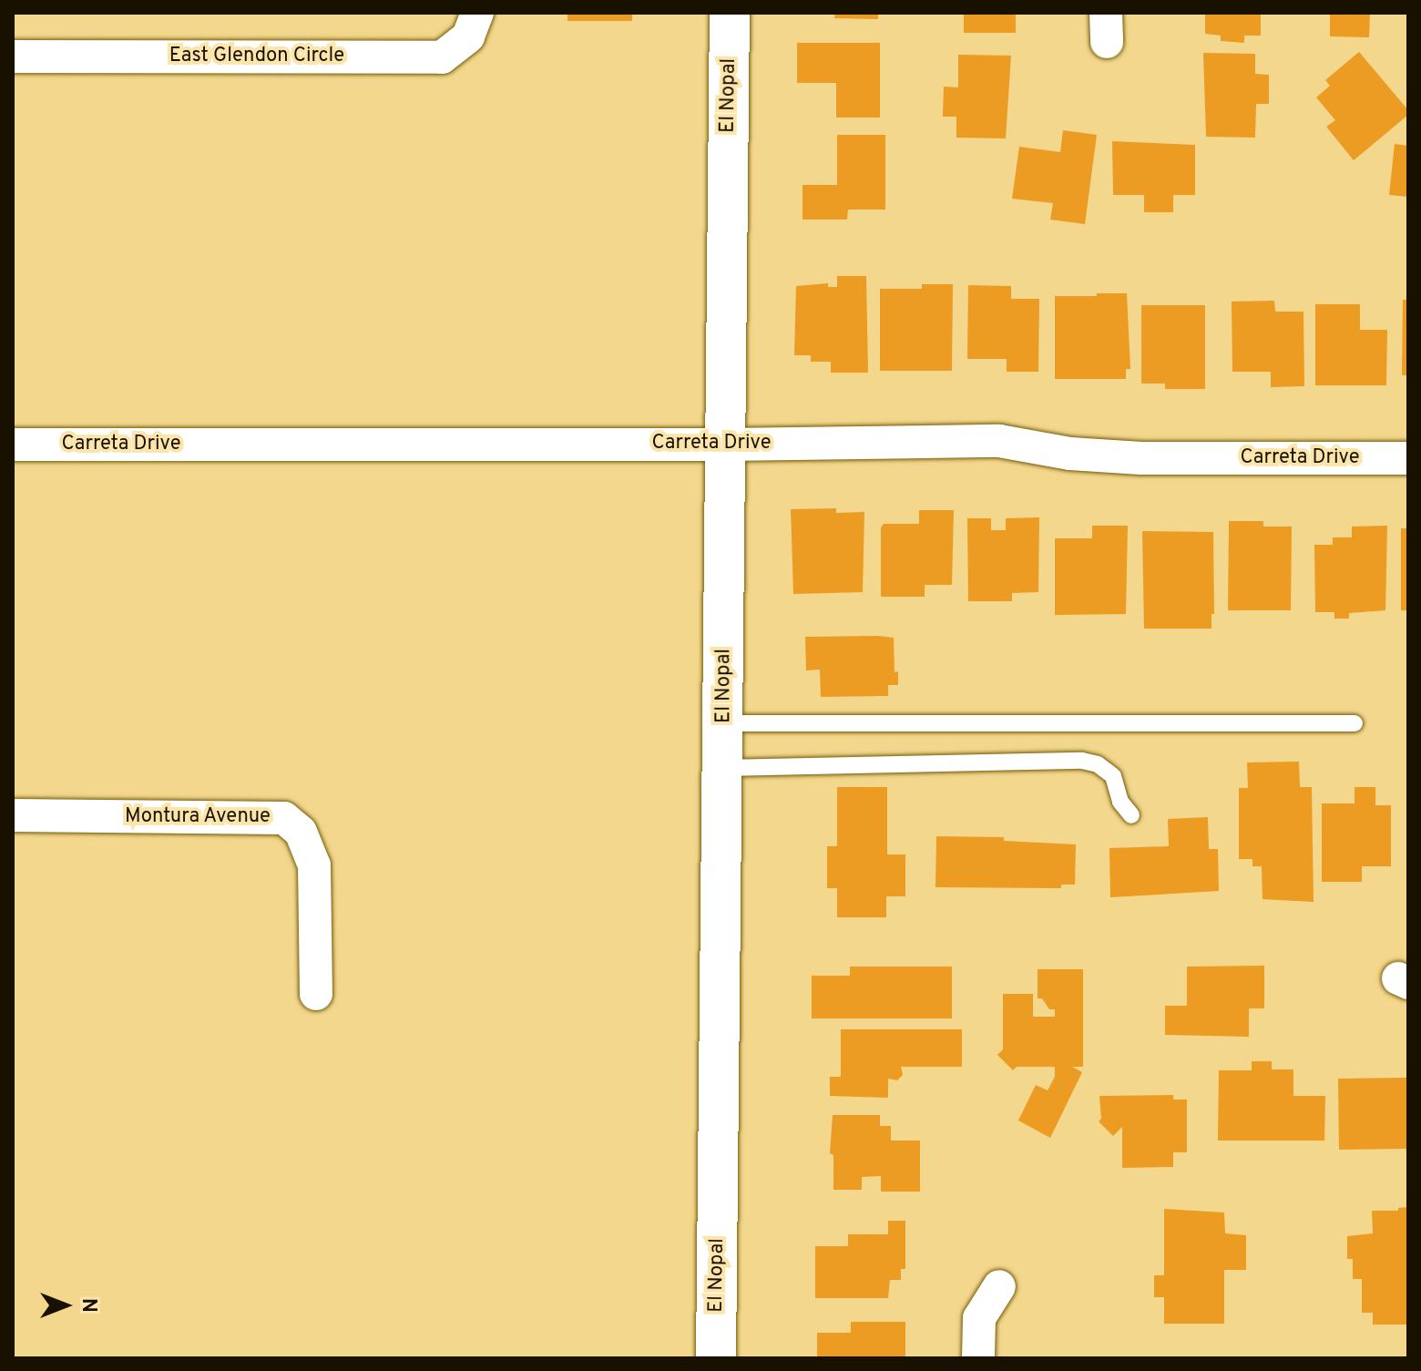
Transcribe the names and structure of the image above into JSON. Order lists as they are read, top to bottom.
{
  "streets": {
    "main road": ["El Nopal"],
    "street": ["East Glendon Circle", "Carreta Drive", "Montura Avenue"]
  },
  "crossings": [
    ["El Nopal", "Carreta Drive"]
  ],
  "north": "right"
}
